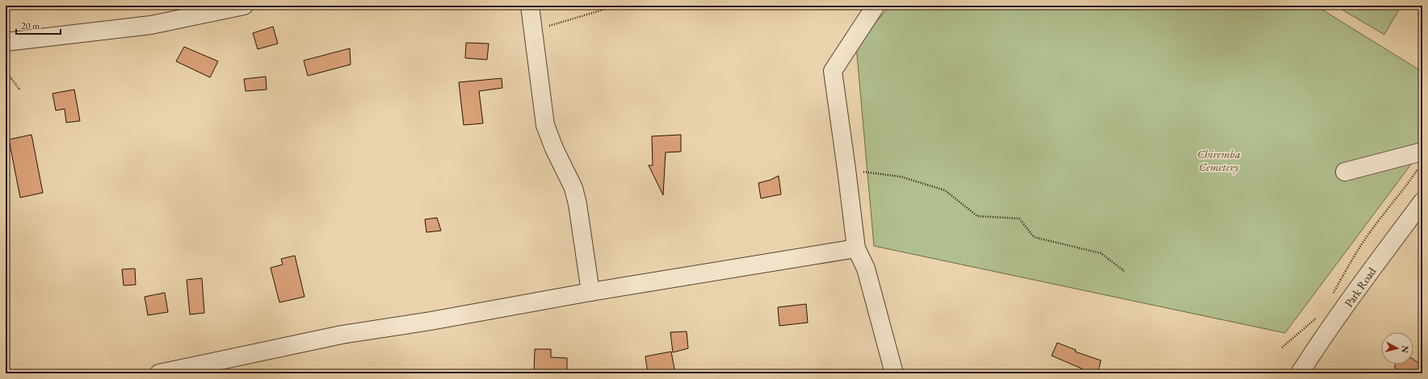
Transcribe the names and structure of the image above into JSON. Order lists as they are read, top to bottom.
{
  "streets": {
    "street": ["Park Road"]
  },
  "parks": ["Chiremba Cemetery"],
  "scale_bar": "20 m",
  "north": "right"
}
